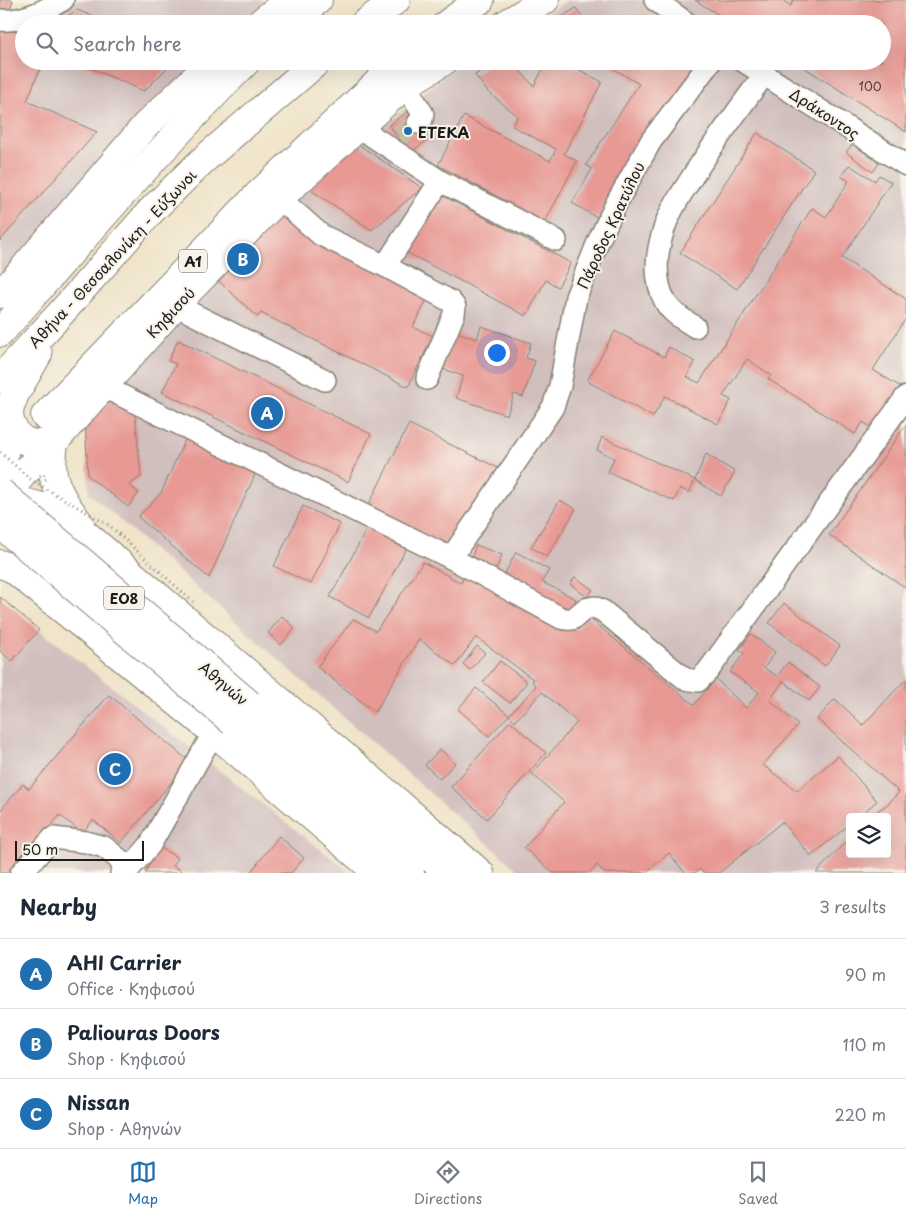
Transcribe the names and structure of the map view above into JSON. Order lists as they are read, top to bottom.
{
  "streets": {
    "main road": [
      "Αθήνα - Θεσσαλονίκη - Εύζωνοι",
      "Α1",
      "Κηφισού",
      "ΕΟ8",
      "Αθηνών"
    ],
    "street": ["Δράκοντος", "Πάροδος Κρατύλου"]
  },
  "crossings": [
    ["Α1", "Κηφισού"]
  ],
  "places": ["ΕΤΕΚΑ"],
  "house_numbers": ["100"],
  "scale_bar": "50 m",
  "page": {
    "search": "Search here",
    "pins": ["B", "A", "C"],
    "scale": "50 m",
    "heading": ["Nearby", "3 results"],
    "list": [
      {
        "mark": "A",
        "name": "AHI Carrier",
        "note": "Office · Κηφισού",
        "value": "90 m"
      },
      {
        "mark": "B",
        "name": "Paliouras Doors",
        "note": "Shop · Κηφισού",
        "value": "110 m"
      },
      {
        "mark": "C",
        "name": "Nissan",
        "note": "Shop · Αθηνών",
        "value": "220 m"
      }
    ],
    "nav": ["Map", "Directions", "Saved"]
  }
}
